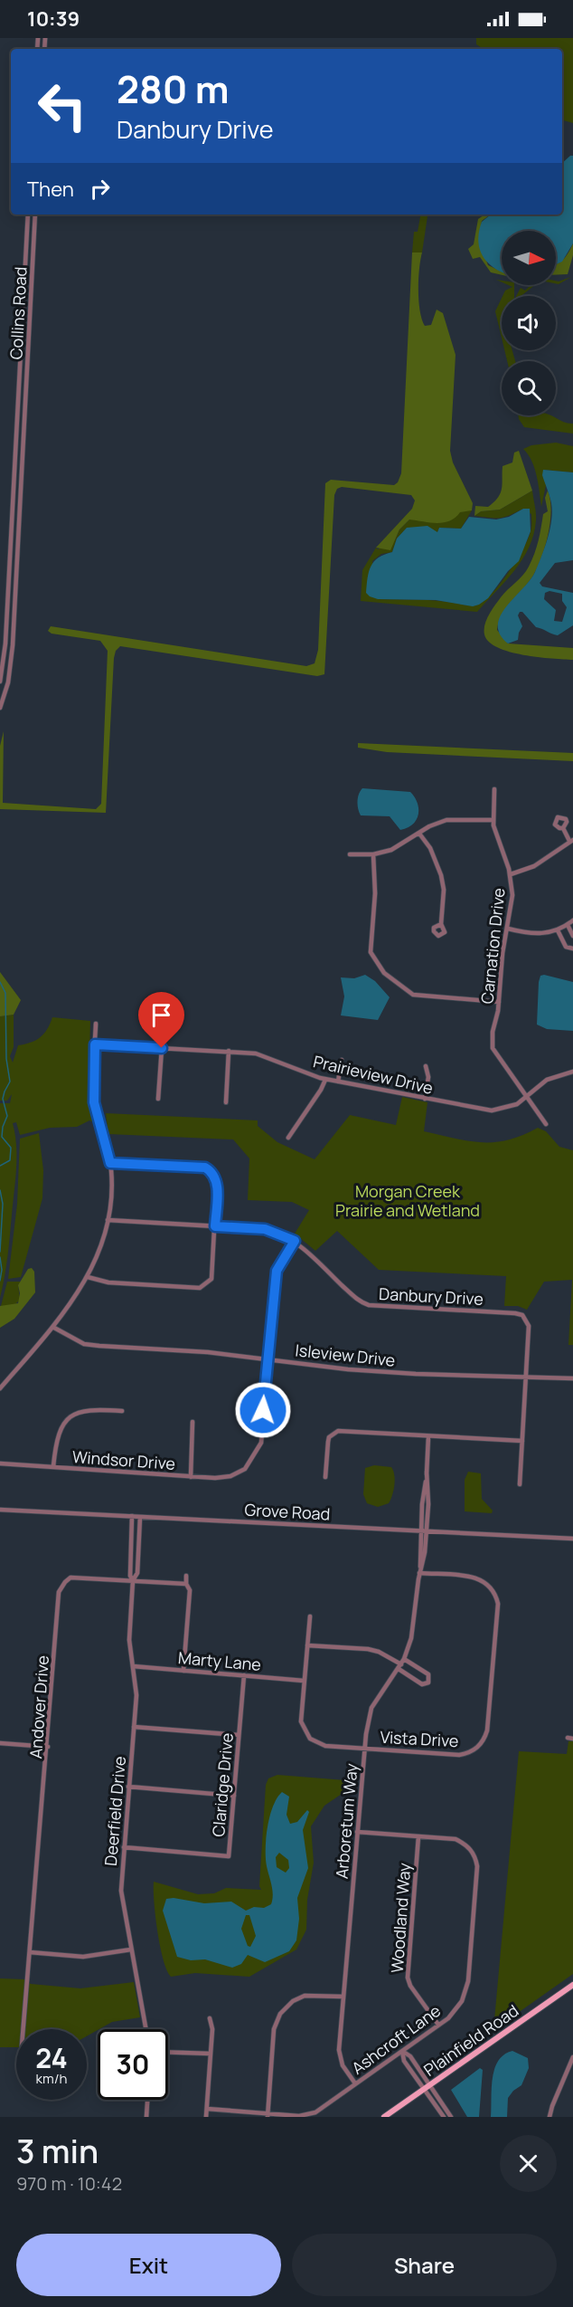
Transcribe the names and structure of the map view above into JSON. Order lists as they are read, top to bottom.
{
  "streets": {
    "main road": ["Plainfield Road"],
    "street": [
      "Collins Road",
      "Carnation Drive",
      "Prairieview Drive",
      "Danbury Drive",
      "Isleview Drive",
      "Windsor Drive",
      "Grove Road",
      "Marty Lane",
      "Andover Drive",
      "Vista Drive",
      "Claridge Drive",
      "Deerfield Drive",
      "Arboretum Way",
      "Woodland Way",
      "Ashcroft Lane"
    ]
  },
  "crossings": [
    ["Carnation Drive", "Prairieview Drive"],
    ["Danbury Drive", "Isleview Drive"],
    ["Grove Road", "Arboretum Way"],
    ["Marty Lane", "Vista Drive"],
    ["Marty Lane", "Claridge Drive"],
    ["Marty Lane", "Deerfield Drive"],
    ["Andover Drive", "Deerfield Drive"],
    ["Vista Drive", "Arboretum Way"],
    ["Claridge Drive", "Deerfield Drive"],
    ["Arboretum Way", "Ashcroft Lane"],
    ["Woodland Way", "Ashcroft Lane"]
  ],
  "parks": ["Morgan Creek Prairie and Wetland"],
  "north": "right",
  "page": {
    "status": "10:39",
    "turn": ["280 m", "Danbury Drive"],
    "then": "Then",
    "speed": "24 km/h",
    "limit": "30",
    "heading": ["3 min", "970 m · 10:42"],
    "buttons": ["Exit", "Share"]
  }
}
